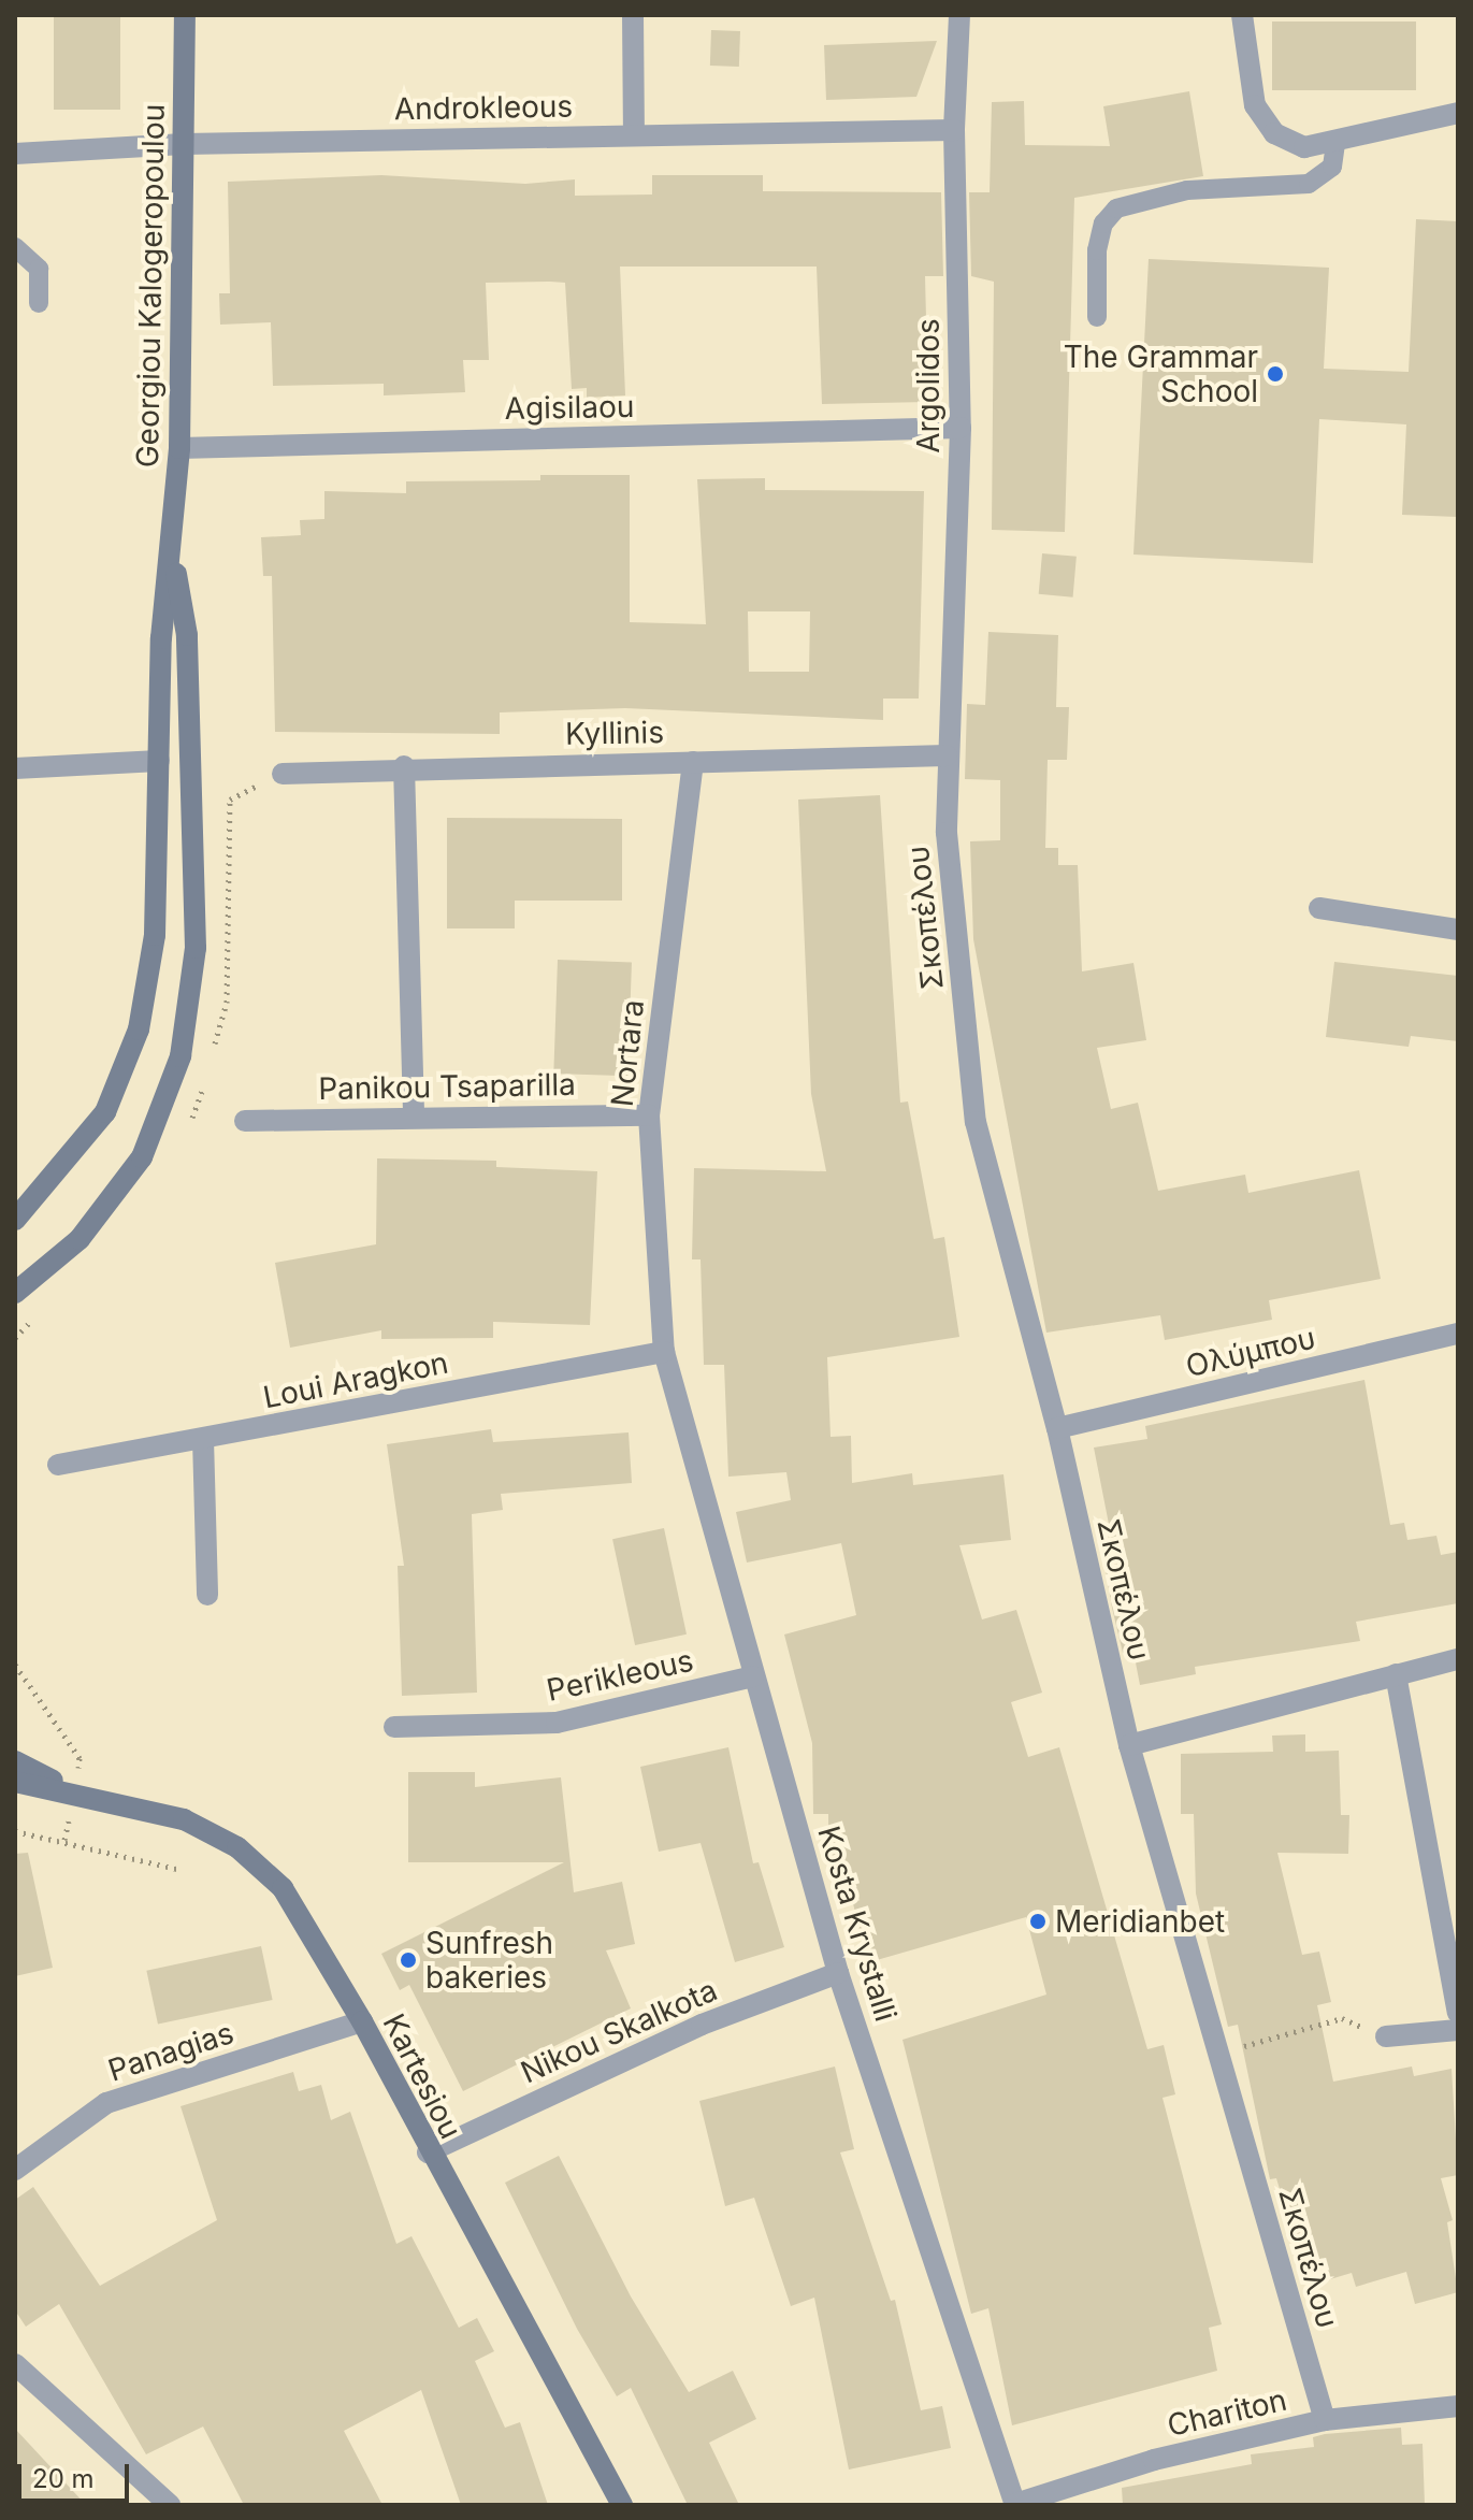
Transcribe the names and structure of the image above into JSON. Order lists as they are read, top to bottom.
{
  "streets": {
    "street": [
      "Androkleous",
      "Georgiou Kalogeropoulou",
      "Argolidos",
      "Agisilaou",
      "Kyllinis",
      "Σκοπέλου",
      "Nortara",
      "Panikou Tsaparilla",
      "Ολύμπου",
      "Loui Aragkon",
      "Perikleous",
      "Kosta Krystalli",
      "Nikou Skalkota",
      "Panagias",
      "Kartesiou",
      "Chariton"
    ]
  },
  "crossings": [
    ["Androkleous", "Georgiou Kalogeropoulou"],
    ["Androkleous", "Argolidos"],
    ["Georgiou Kalogeropoulou", "Agisilaou"],
    ["Argolidos", "Agisilaou"],
    ["Argolidos", "Kyllinis"],
    ["Argolidos", "Σκοπέλου"],
    ["Kyllinis", "Σκοπέλου"],
    ["Kyllinis", "Nortara"],
    ["Σκοπέλου", "Ολύμπου"],
    ["Σκοπέλου", "Chariton"],
    ["Nortara", "Panikou Tsaparilla"],
    ["Nortara", "Loui Aragkon"],
    ["Nortara", "Kosta Krystalli"],
    ["Loui Aragkon", "Kosta Krystalli"],
    ["Perikleous", "Kosta Krystalli"],
    ["Kosta Krystalli", "Nikou Skalkota"],
    ["Kosta Krystalli", "Chariton"],
    ["Nikou Skalkota", "Kartesiou"],
    ["Panagias", "Kartesiou"]
  ],
  "places": ["The Grammar School", "Meridianbet", "Sunfresh bakeries"],
  "scale_bar": "20 m"
}
